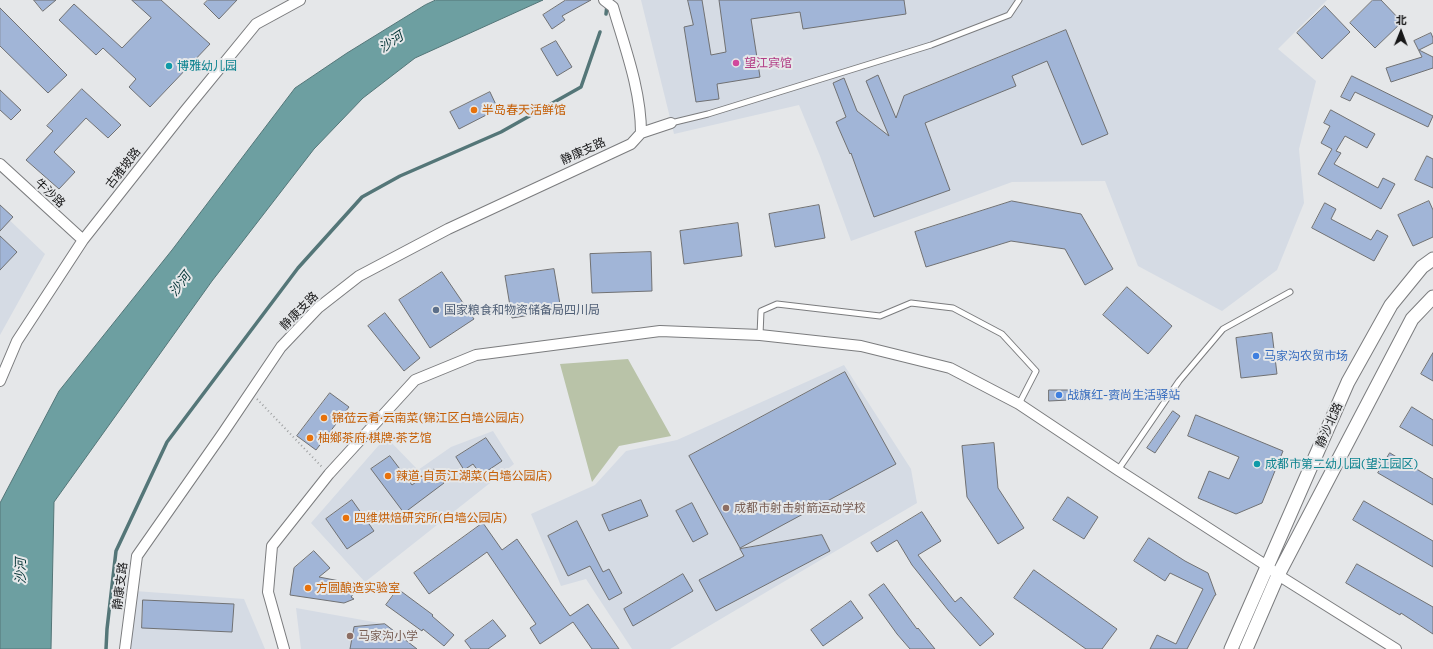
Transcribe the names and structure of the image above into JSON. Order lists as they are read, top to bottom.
{
  "streets": {
    "street": [
      "静康支路",
      "古雅坡路",
      "牛沙路",
      "静沙北路"
    ]
  },
  "crossings": [
    ["古雅坡路", "牛沙路"]
  ],
  "water": ["沙河"],
  "places": [
    "望江宾馆",
    "博雅幼儿园",
    "半岛春天活鲜馆",
    "国家粮食和物资储备局四川局",
    "马家沟农贸市场",
    "战旗红-賨尚生活驿站",
    "锦莅云肴·云南菜(锦江区白墙公园店)",
    "柚鄉茶府·棋牌·茶艺馆",
    "成都市第二幼儿园(望江园区)",
    "辣道·自贡江湖菜(白墙公园店)",
    "成都市射击射箭运动学校",
    "四维烘焙研究所(白墙公园店)",
    "方圆酿造实验室",
    "马家沟小学"
  ],
  "north": "top"
}
